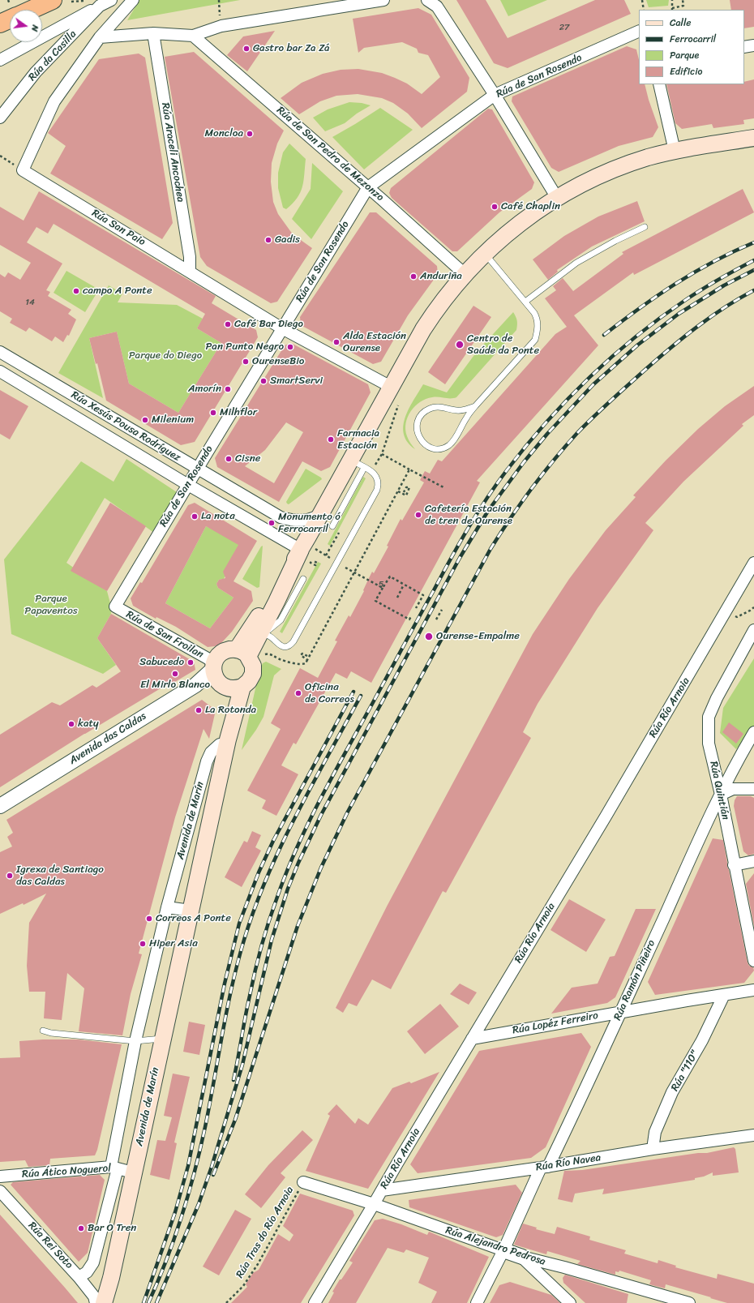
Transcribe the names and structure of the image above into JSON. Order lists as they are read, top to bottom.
{
  "streets": {
    "main road": ["Avenida de Marín"],
    "street": [
      "Rúa da Casilla",
      "Rúa de San Rosendo",
      "Rúa Araceli Ancochea",
      "Rúa de San Pedro de Mezonzo",
      "Rúa San Paio",
      "Rúa Xesús Pousa Rodríguez",
      "Rúa de San Froilan",
      "Rúa Río Arnoia",
      "Avenida das Caldas",
      "Rúa Quintián",
      "Rúa Ramón Piñeiro",
      "Rúa Lopéz Ferreiro",
      "Rúa \"110\"",
      "Rúa Río Navea",
      "Rúa Ático Noguerol",
      "Rúa Rei Soto",
      "Rúa Alejandro Pedrosa"
    ],
    "path": ["Rúa Tras do Río Arnoia"]
  },
  "crossings": [
    ["Rúa de San Rosendo", "Rúa de San Pedro de Mezonzo"],
    ["Rúa de San Rosendo", "Rúa San Paio"],
    ["Rúa de San Rosendo", "Rúa Xesús Pousa Rodríguez"],
    ["Rúa de San Rosendo", "Rúa de San Froilan"],
    ["Rúa Araceli Ancochea", "Rúa San Paio"],
    ["Rúa de San Froilan", "Avenida das Caldas"],
    ["Rúa Río Arnoia", "Rúa Lopéz Ferreiro"],
    ["Rúa Río Arnoia", "Rúa Río Navea"],
    ["Rúa Río Arnoia", "Rúa Alejandro Pedrosa"],
    ["Rúa Quintián", "Rúa Ramón Piñeiro"],
    ["Avenida de Marín", "Rúa Ático Noguerol"],
    ["Avenida de Marín", "Rúa Rei Soto"],
    ["Rúa Ramón Piñeiro", "Rúa Lopéz Ferreiro"],
    ["Rúa Ramón Piñeiro", "Rúa Río Navea"],
    ["Rúa Ramón Piñeiro", "Rúa Alejandro Pedrosa"],
    ["Rúa Lopéz Ferreiro", "Rúa \"110\""],
    ["Rúa \"110\"", "Rúa Río Navea"],
    ["Rúa Tras do Río Arnoia", "Rúa Alejandro Pedrosa"]
  ],
  "parks": ["Parque do Diego", "Parque Papaventos"],
  "places": [
    "Gastro bar Za Zá",
    "Moncloa",
    "Café Chaplin",
    "Gadis",
    "Anduriña",
    "campo A Ponte",
    "Café Bar Diego",
    "Alda Estación Ourense",
    "Centro de Saúde da Ponte",
    "Pan Punto Negro",
    "OurenseBio",
    "SmartServi",
    "Amorín",
    "Milhflor",
    "Milenium",
    "Farmacia Estación",
    "Cisne",
    "Cafetería Estación de tren de Ourense",
    "La nota",
    "Monumento ó Ferrocarril",
    "Ourense-Empalme",
    "Sabucedo",
    "El Mirlo Blanco",
    "Oficina de Correos",
    "La Rotonda",
    "katy",
    "Igrexa de Santiago das Caldas",
    "Correos A Ponte",
    "Hiper Asia",
    "Bar O Tren"
  ],
  "house_numbers": ["27", "14", "5"],
  "legend": [
    "Calle",
    "Ferrocarril",
    "Parque",
    "Edificio"
  ],
  "north": "right"
}
